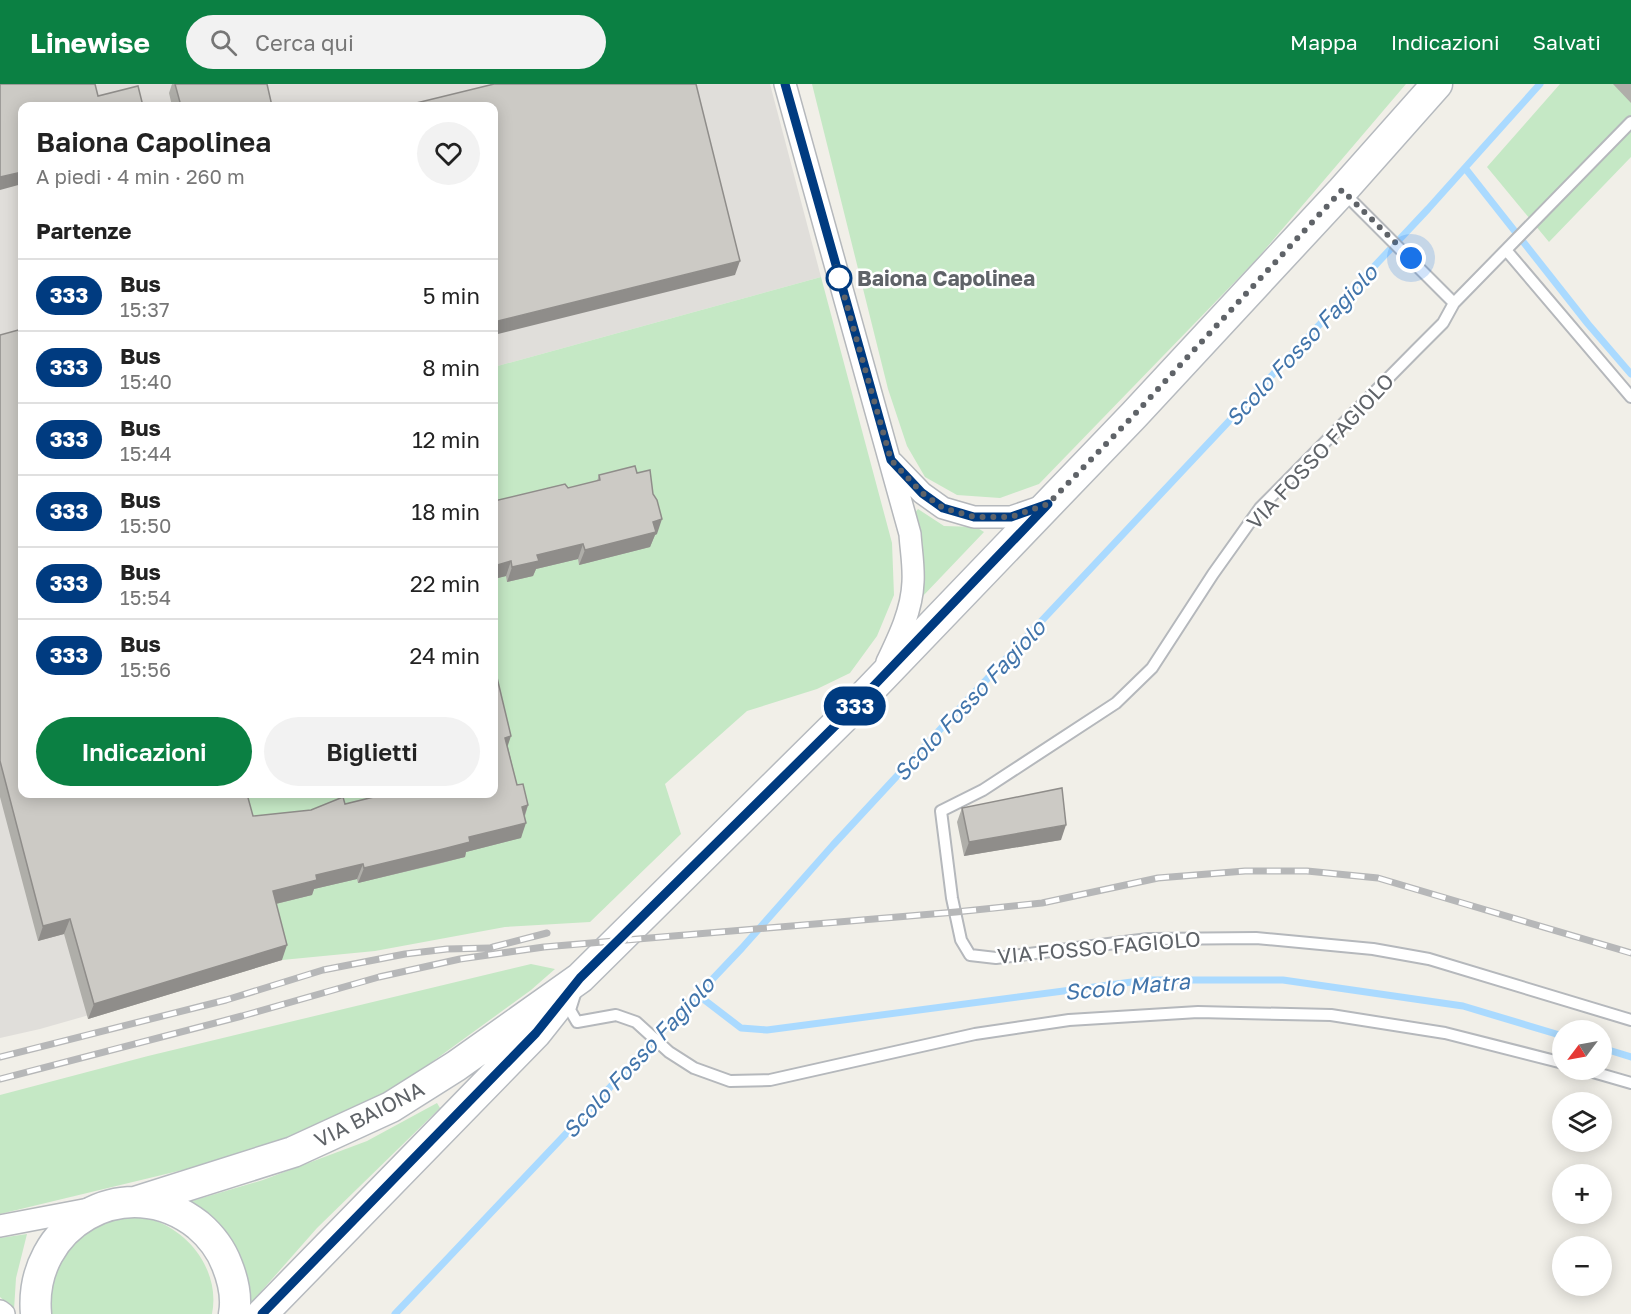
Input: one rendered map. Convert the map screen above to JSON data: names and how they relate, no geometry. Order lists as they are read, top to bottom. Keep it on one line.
{"streets":{"main road":["VIA BAIONA"],"lane":["VIA FOSSO FAGIOLO"]},"water":["Scolo Fosso Fagiolo","Scolo Matra"],"places":["Baiona Capolinea"],"lines":["bus line 333"],"north":"bottom left","page":{"header":"Linewise","search":"Cerca qui","nav":["Mappa","Indicazioni","Salvati"],"on_map":"333","heading":[["Baiona Capolinea","A piedi · 4 min · 260 m"],"Partenze"],"list":[{"mark":"333","name":"Bus","note":"15:37","value":"5 min"},{"mark":"333","name":"Bus","note":"15:40","value":"8 min"},{"mark":"333","name":"Bus","note":"15:44","value":"12 min"},{"mark":"333","name":"Bus","note":"15:50","value":"18 min"},{"mark":"333","name":"Bus","note":"15:54","value":"22 min"},{"mark":"333","name":"Bus","note":"15:56","value":"24 min"}],"buttons":["Indicazioni","Biglietti"],"map_buttons":["+","−"]}}
